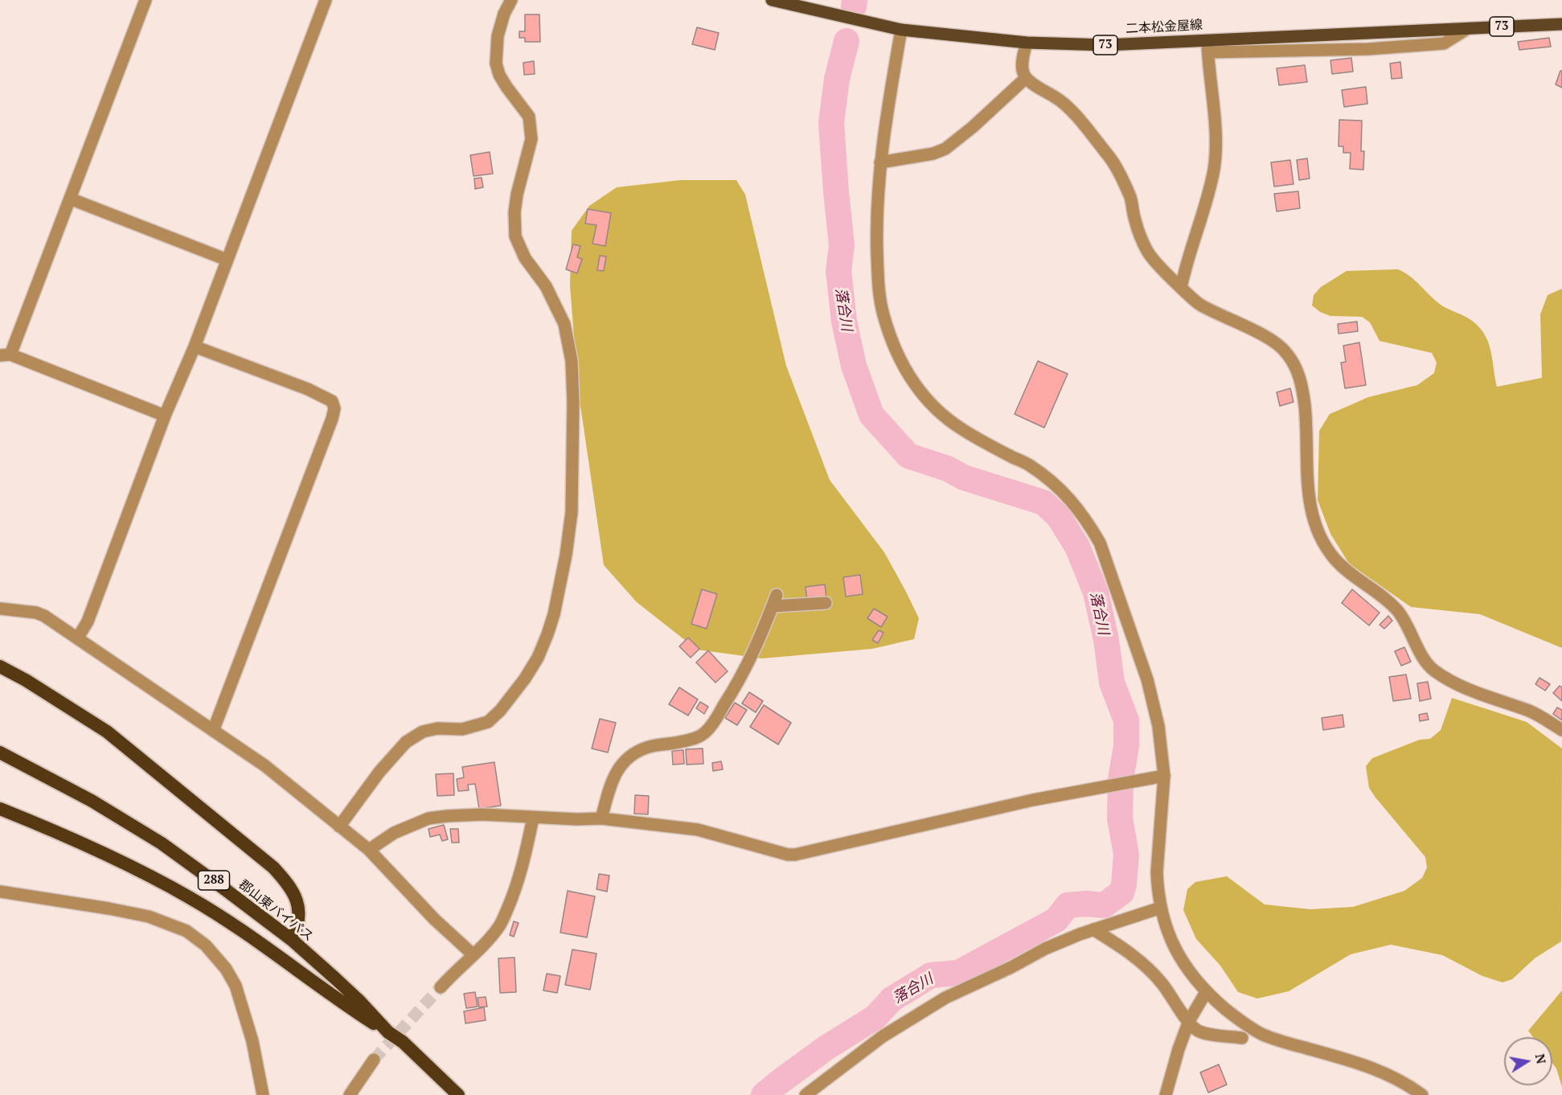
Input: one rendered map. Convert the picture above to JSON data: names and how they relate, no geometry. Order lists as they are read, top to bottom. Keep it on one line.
{"streets":{"highway":["288","郡山東バイパス"],"main road":["73","二本松金屋線"]},"water":["落合川"],"north":"right"}
